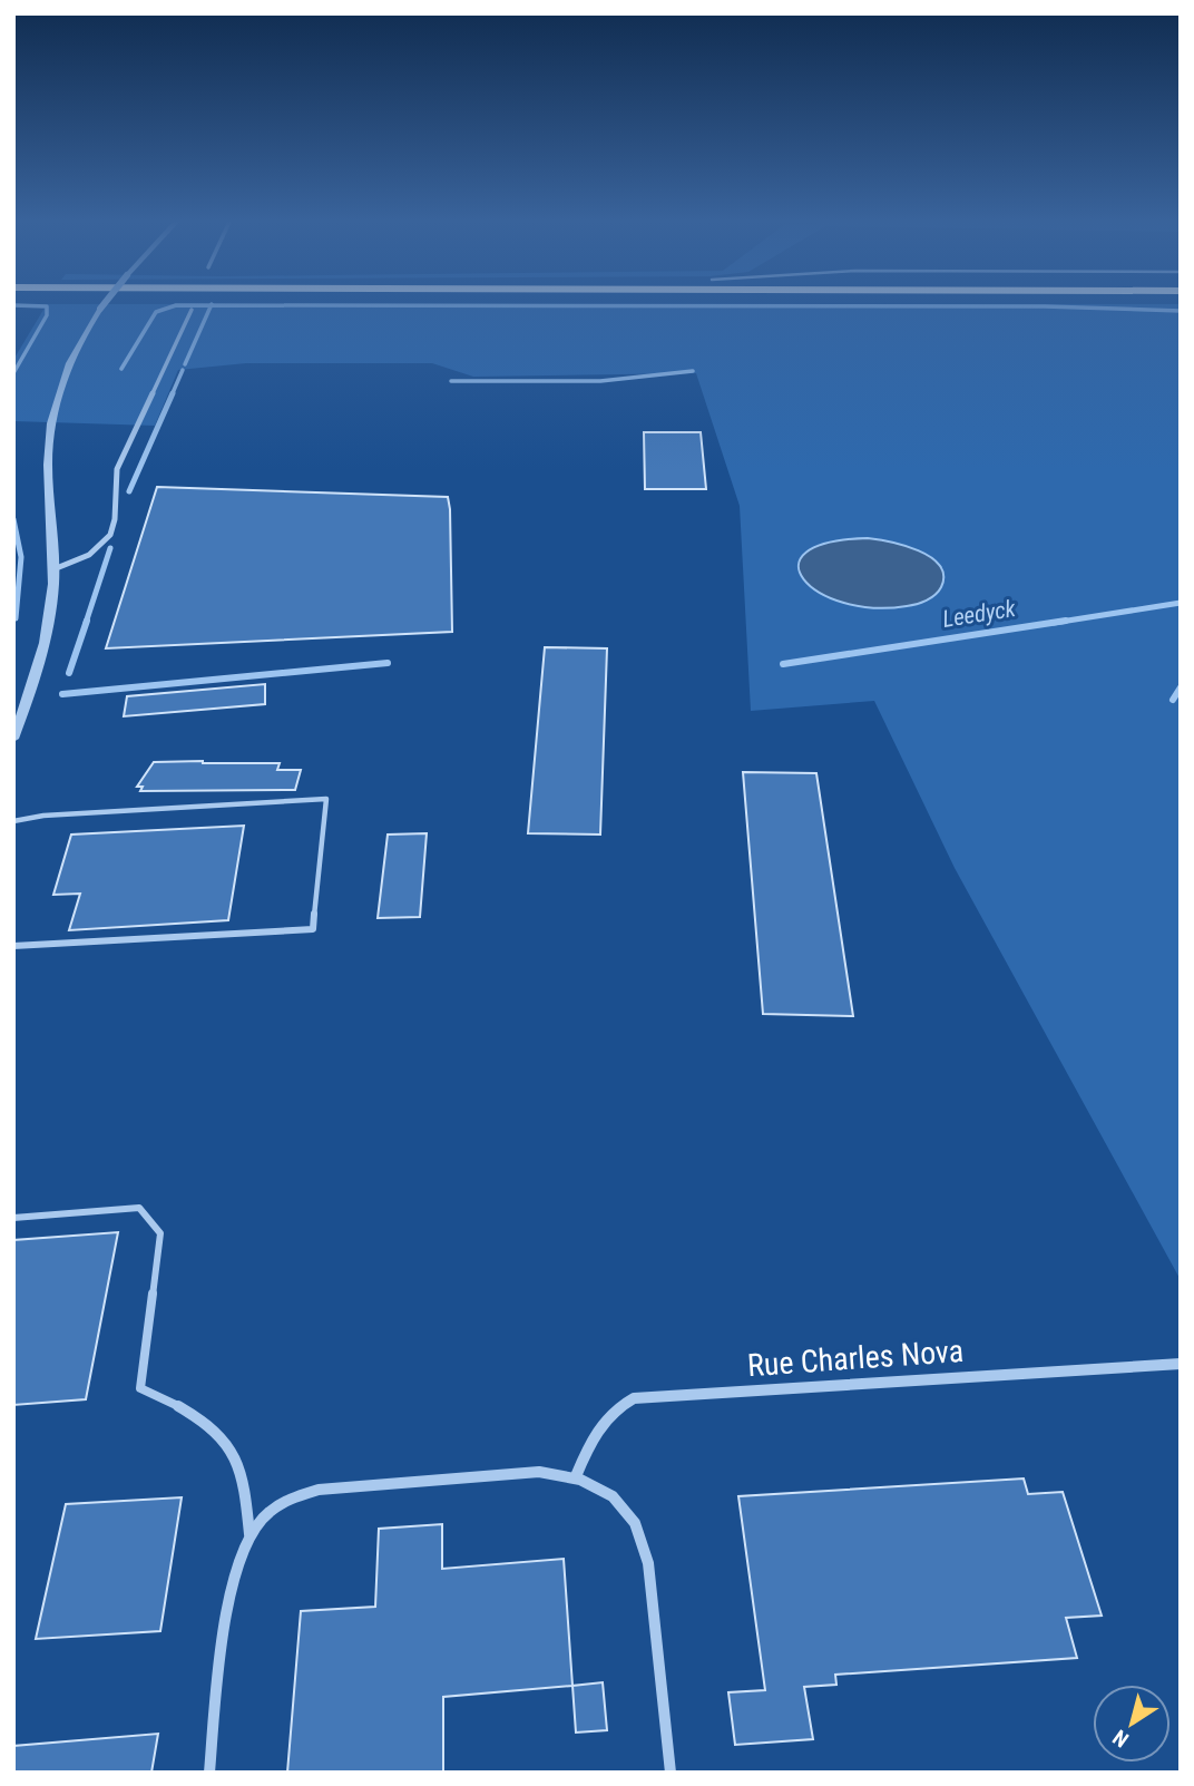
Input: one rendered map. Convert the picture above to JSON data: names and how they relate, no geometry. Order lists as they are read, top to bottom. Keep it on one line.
{"streets":{"street":["Rue Charles Nova"]},"water":["Leedyck"],"north":"bottom left"}
